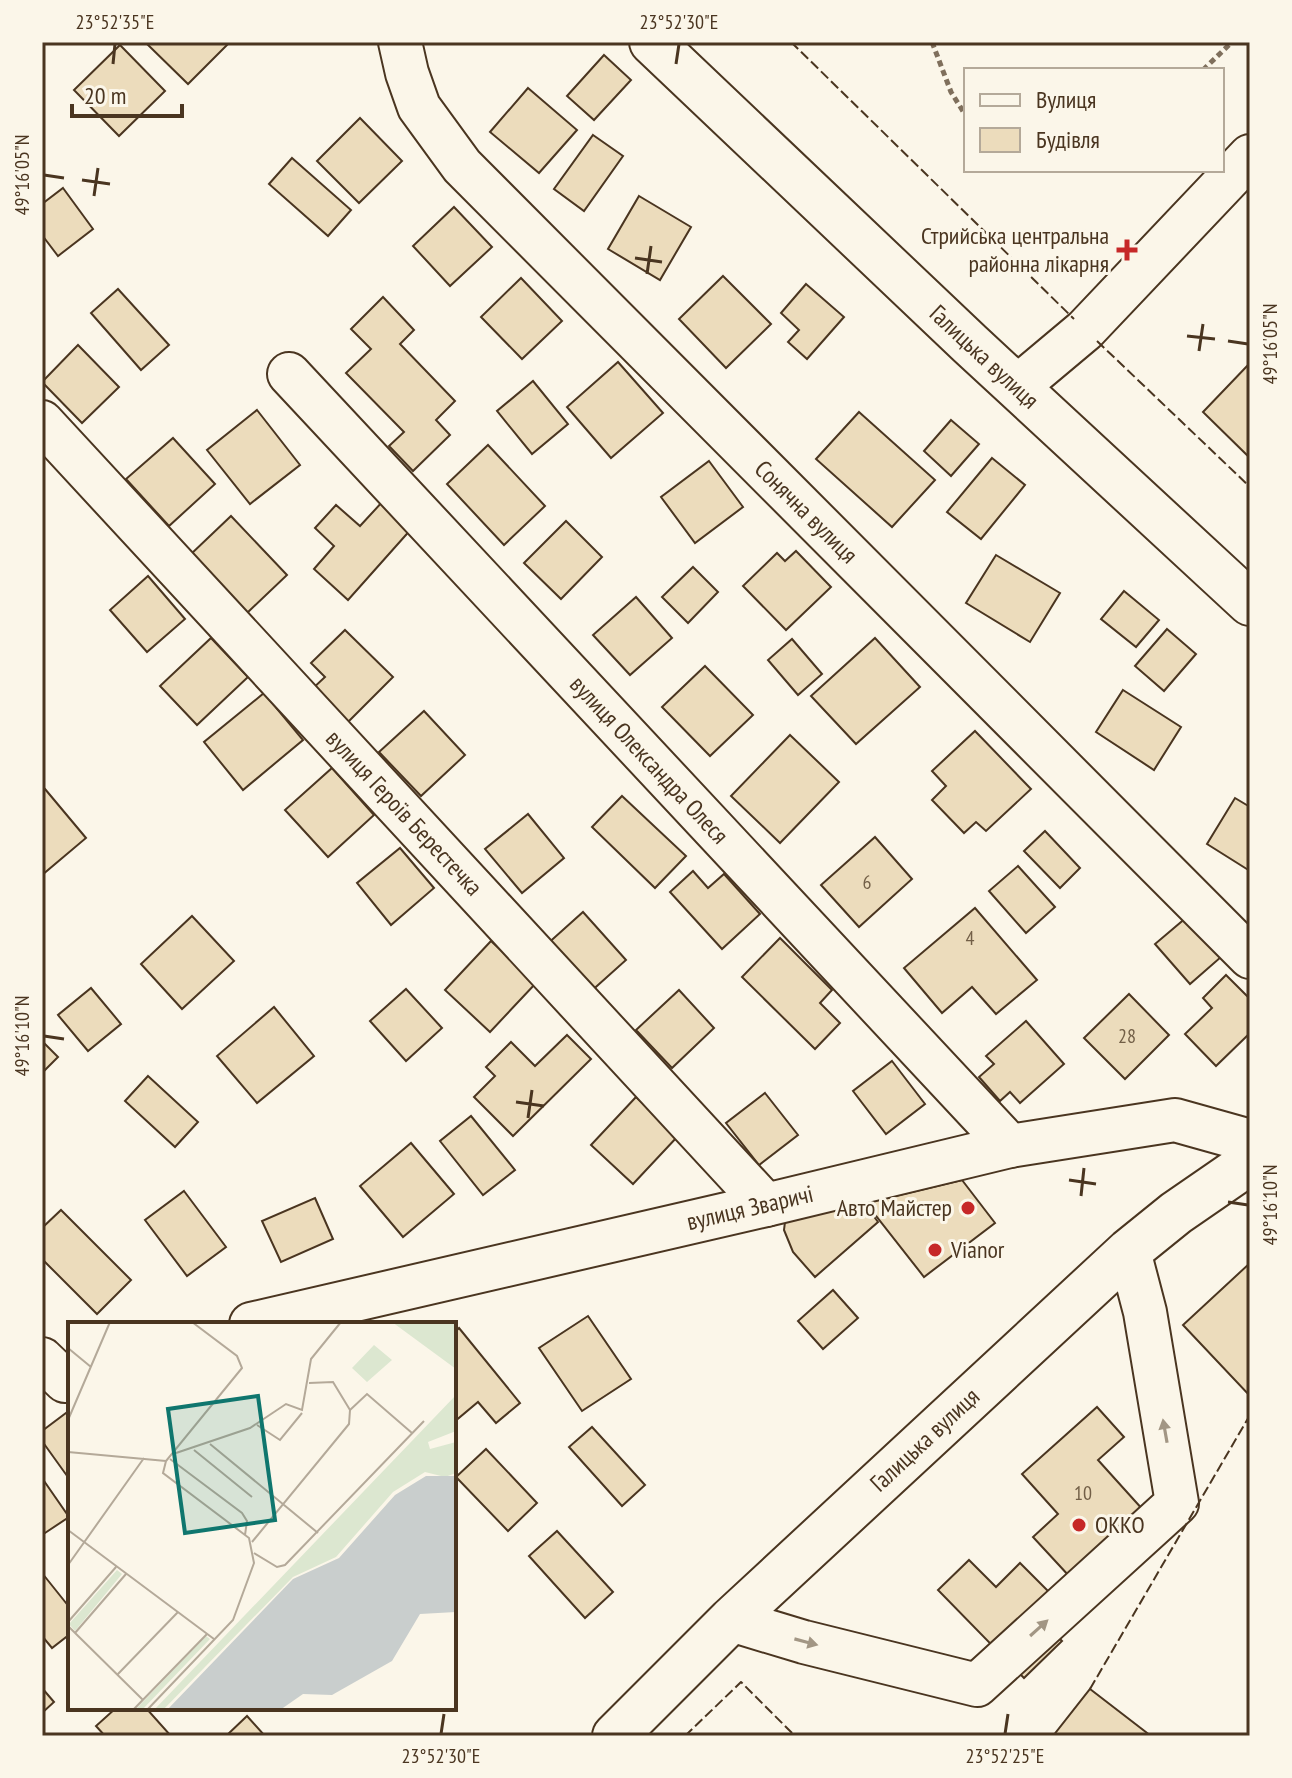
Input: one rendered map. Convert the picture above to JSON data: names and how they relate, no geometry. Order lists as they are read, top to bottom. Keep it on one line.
{"streets":{"highway":["Галицька вулиця"],"street":["Сонячна вулиця","вулиця Олександра Олеся","вулиця Героїв Берестечка","вулиця Зваричі"]},"crossings":[["вулиця Олександра Олеся","вулиця Зваричі"],["вулиця Героїв Берестечка","вулиця Зваричі"]],"places":{"health":["Стрийська центральна районна лікарня"],"other":["Авто Майстер","Vianor","ОККО"]},"house_numbers":["6","4","28","10"],"legend":["Вулиця","Будівля"],"scale_bar":"20 m","coordinates":["23°52'35\"E","23°52'30\"E","49°16'05\"N","49°16'10\"N","23°52'25\"E"]}
